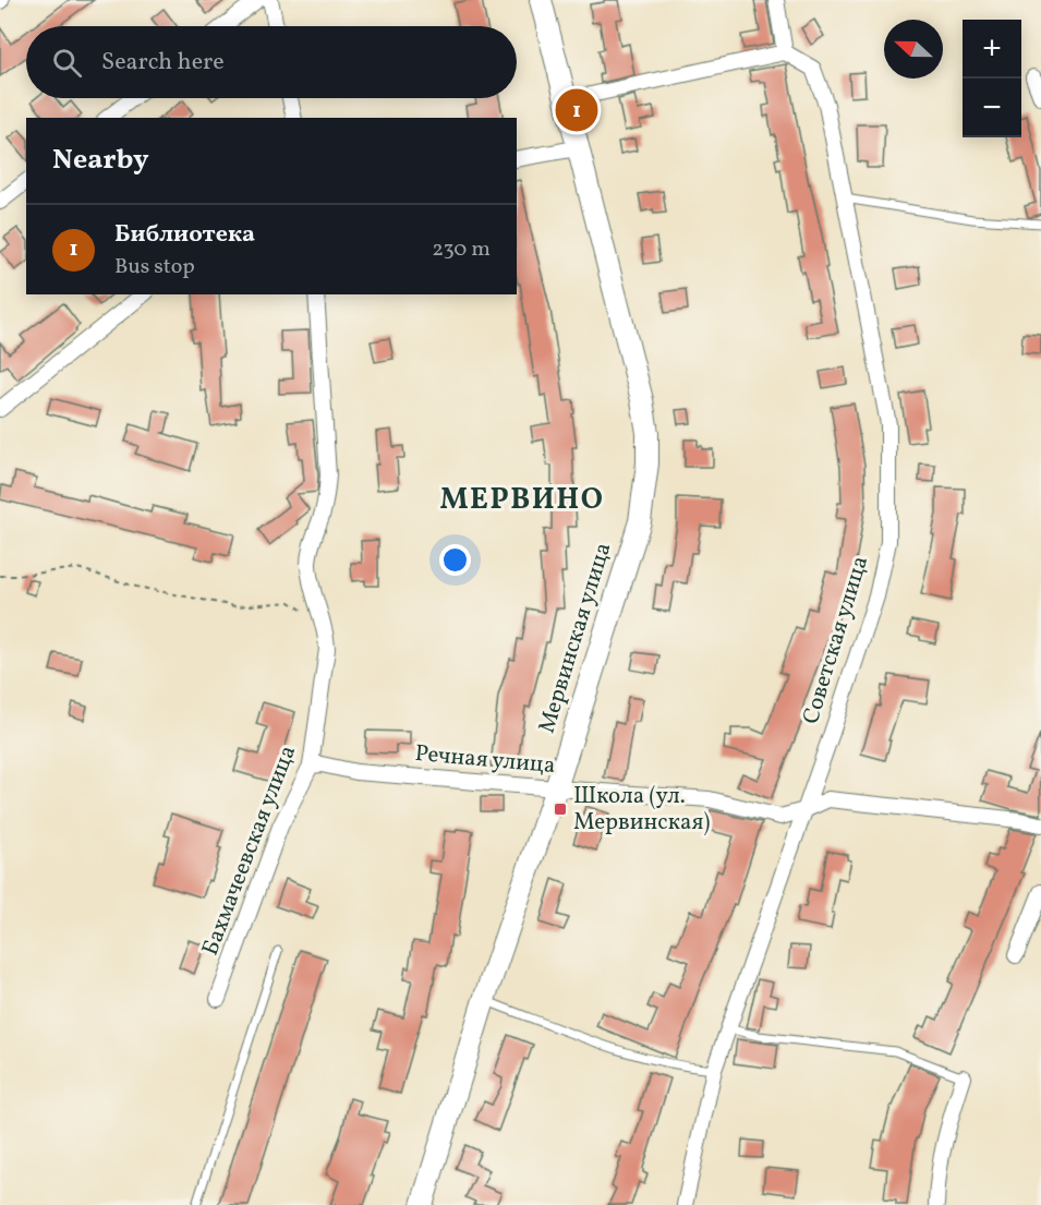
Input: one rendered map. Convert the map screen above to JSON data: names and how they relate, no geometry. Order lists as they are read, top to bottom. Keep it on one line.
{"streets":{"street":["Мервинская улица","Советская улица","Речная улица","Бахмачеевская улица"]},"crossings":[["Мервинская улица","Речная улица"],["Советская улица","Речная улица"],["Речная улица","Бахмачеевская улица"]],"districts":["МЕРВИНО"],"places":{"transit":["Школа (ул. Мервинская)"]},"north":"left","page":{"map_buttons":["+","−"],"search":"Search here","pins":"1","heading":"Nearby","list":[{"mark":"1","name":"Библиотека","note":"Bus stop","value":"230 m"}]}}
